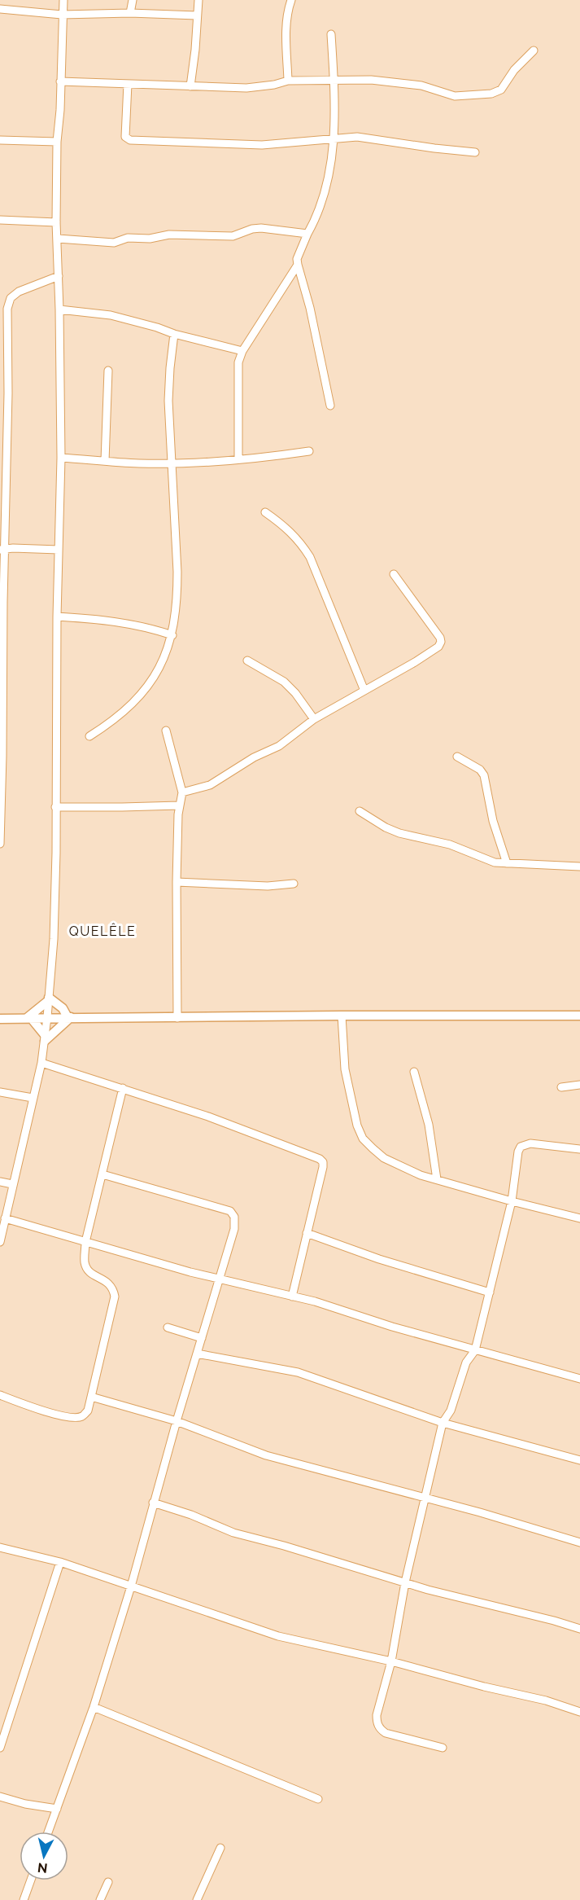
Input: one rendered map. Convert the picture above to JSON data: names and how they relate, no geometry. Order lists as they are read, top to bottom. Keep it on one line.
{"districts":["QUELÊLE"],"north":"bottom"}
